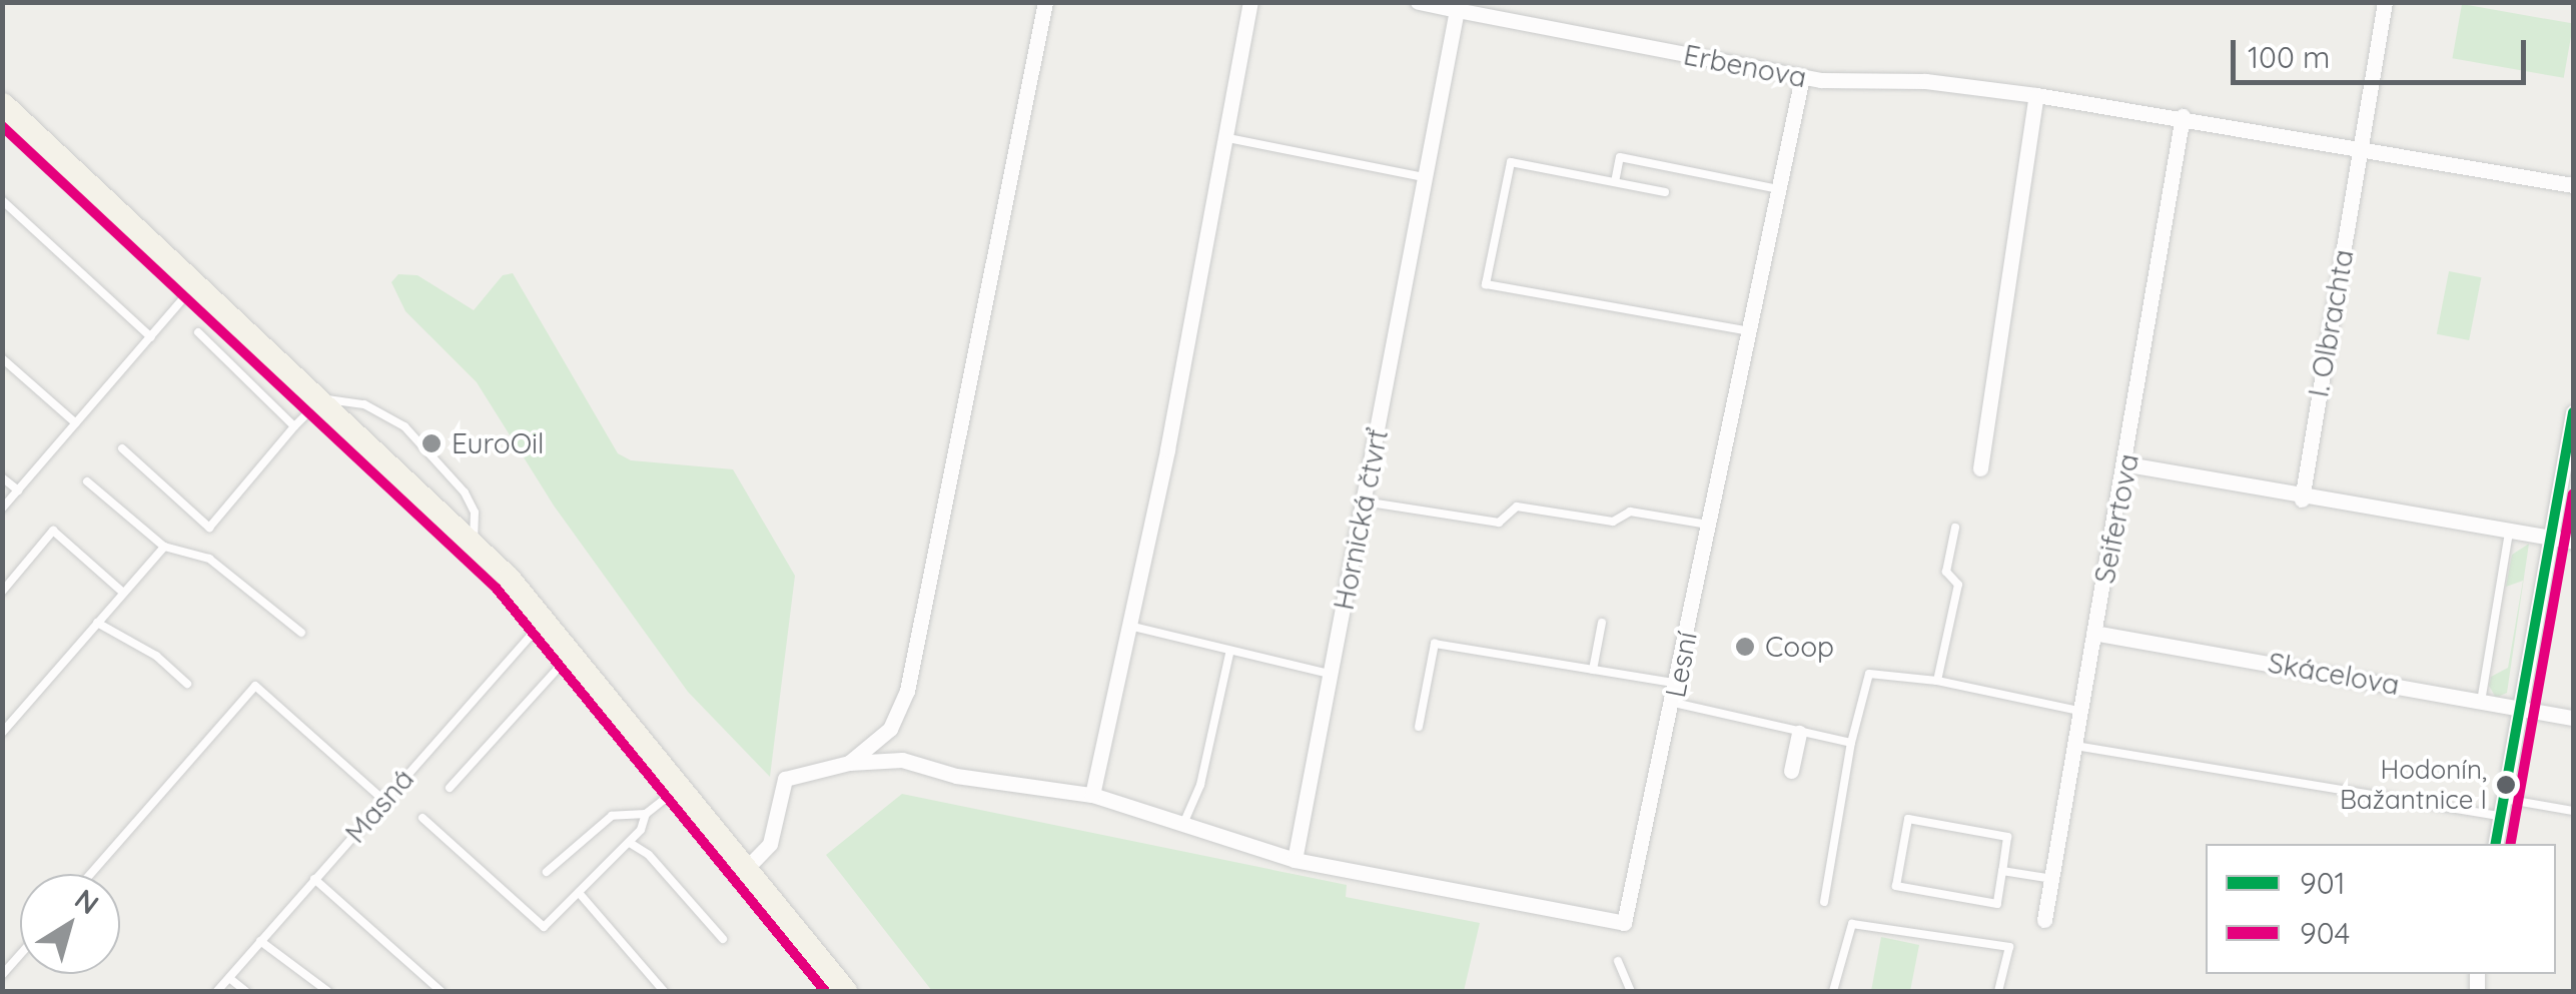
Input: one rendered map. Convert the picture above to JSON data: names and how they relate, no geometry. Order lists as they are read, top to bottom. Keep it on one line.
{"streets":{"street":["Erbenova","I. Olbrachta","Seifertova","Hornická čtvrť","Lesní","Skácelova"],"lane":["Masná"]},"crossings":[["Erbenova","I. Olbrachta"],["Erbenova","Seifertova"],["Erbenova","Hornická čtvrť"],["Erbenova","Lesní"],["Seifertova","Skácelova"],["Hornická čtvrť","Lesní"]],"places":["EuroOil","Coop","Hodonín, Bažantnice I"],"lines":["transit line 904","transit line 901"],"legend":["901","904"],"scale_bar":"100 m","north":"top right"}
